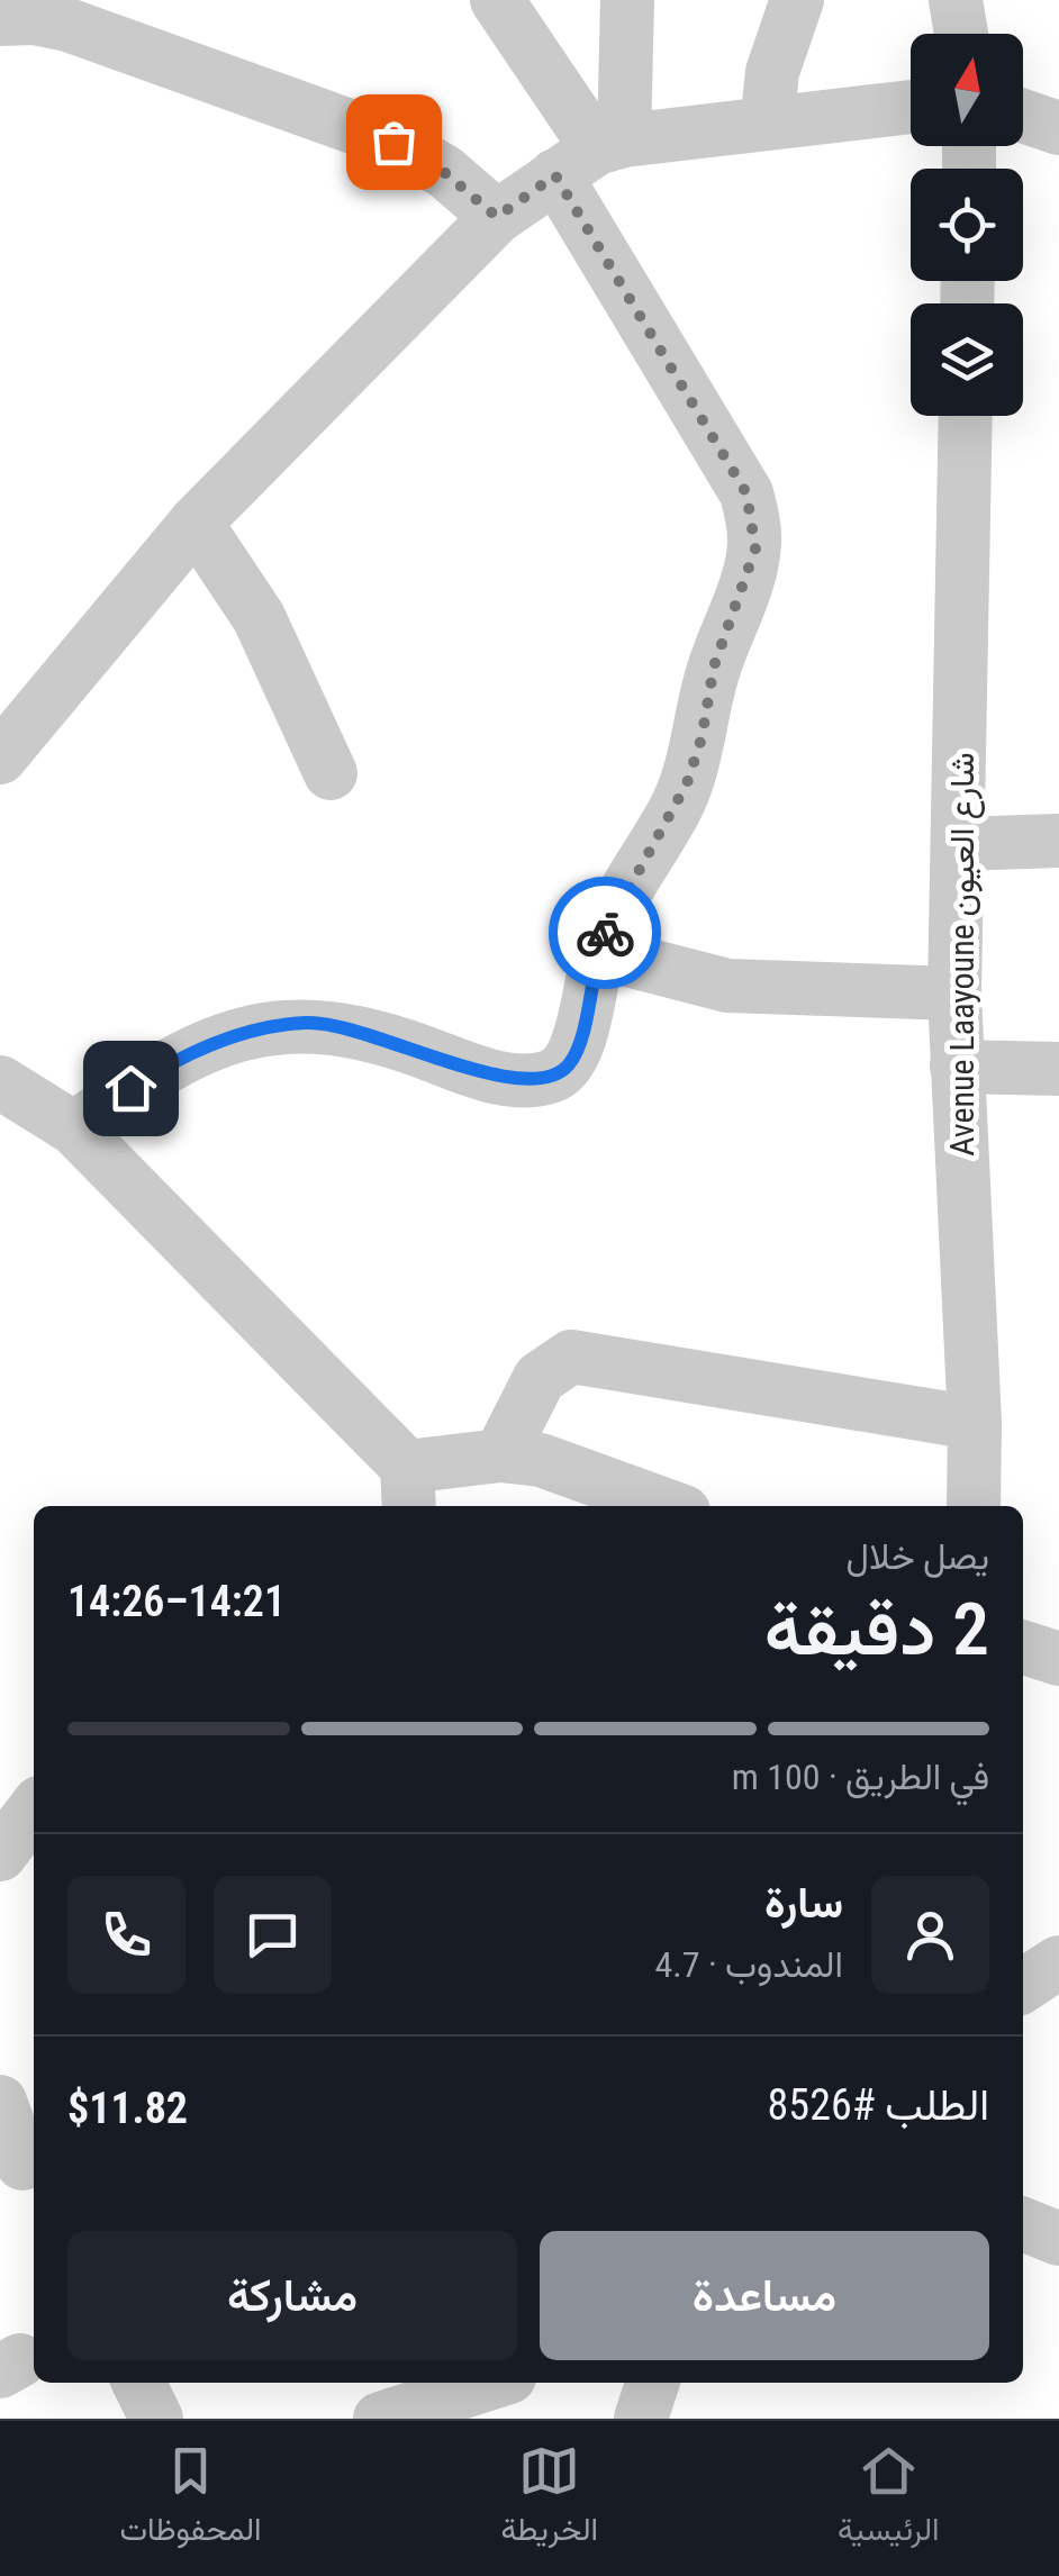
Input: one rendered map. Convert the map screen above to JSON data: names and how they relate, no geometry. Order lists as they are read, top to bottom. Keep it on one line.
{"streets":{"street":["Avenue Laayoune شارع العيون"]},"north":"top","page":{"heading":["2 دقيقة","يصل خلال","14:21–14:26"],"panel":["سارة","المندوب · 4.7","الطلب #8526","$11.82"],"bar":"في الطريق · 100 m","buttons":["مساعدة","مشاركة"],"tabs":["الرئيسية","الخريطة","المحفوظات"]}}
